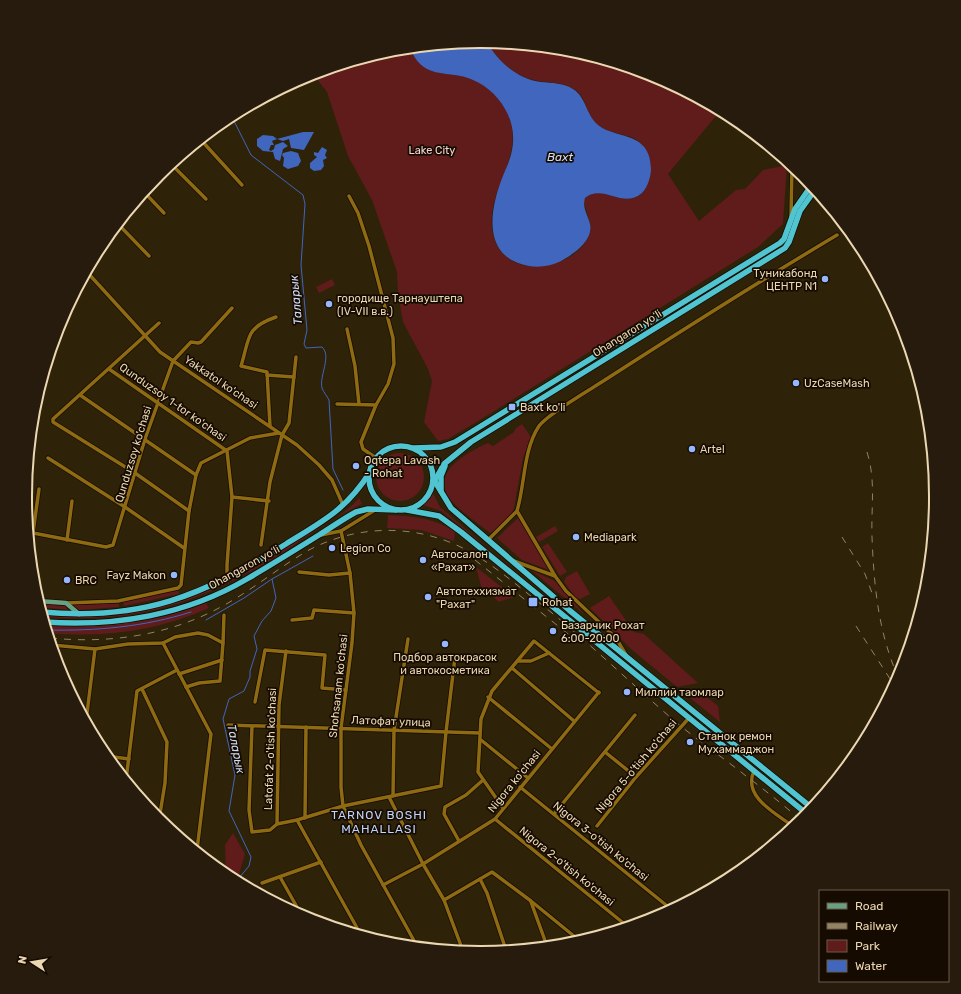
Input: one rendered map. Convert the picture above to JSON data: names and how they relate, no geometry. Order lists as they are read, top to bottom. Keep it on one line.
{"streets":{"highway":["Ohangaron yoʻli"],"street":["Yakkatol ko'chasi","Qunduzsoy 1-tor ko'chasi","Qunduzsoy ko'chasi","Shohsanam ko'chasi","Латофат улица","Latofat 2-o'tish ko'chasi","Nigora 5-o'tish ko'chasi","Nigora ko'chasi","Nigora 3-o'tish ko'chasi","Nigora 2-o'tish ko'chasi"]},"crossings":[["Ohangaron yoʻli","Yakkatol ko'chasi"],["Yakkatol ko'chasi","Qunduzsoy ko'chasi"],["Qunduzsoy 1-tor ko'chasi","Qunduzsoy ko'chasi"],["Shohsanam ko'chasi","Латофат улица"],["Shohsanam ko'chasi","Nigora ko'chasi"],["Латофат улица","Latofat 2-o'tish ko'chasi"],["Nigora ko'chasi","Nigora 3-o'tish ko'chasi"],["Nigora ko'chasi","Nigora 2-o'tish ko'chasi"]],"districts":["TARNOV BOSHI MAHALLASI"],"water":["Baхt","Таларык"],"parks":["Lake City"],"places":{"other":["Туникабонд ЦЕНТР N1","городище Тарнауштепа (IV-VII в.в.)","UzCaseMash","Artel","Oqtepa Lavash - Rohat","Mediapark","Legion Co","Автосалон «Рахат»","Fayz Makon","BRC","Автотеххизмат \"Рахат\"","Базарчик Рохат 6:00-20:00","Подбор автокрасок и автокосметика","Миллий таомлар","Станок ремон Мухаммаджон"],"transit":["Baxt ko'li","Rohat"]},"legend":["Road","Railway","Park","Water"],"north":"left"}
